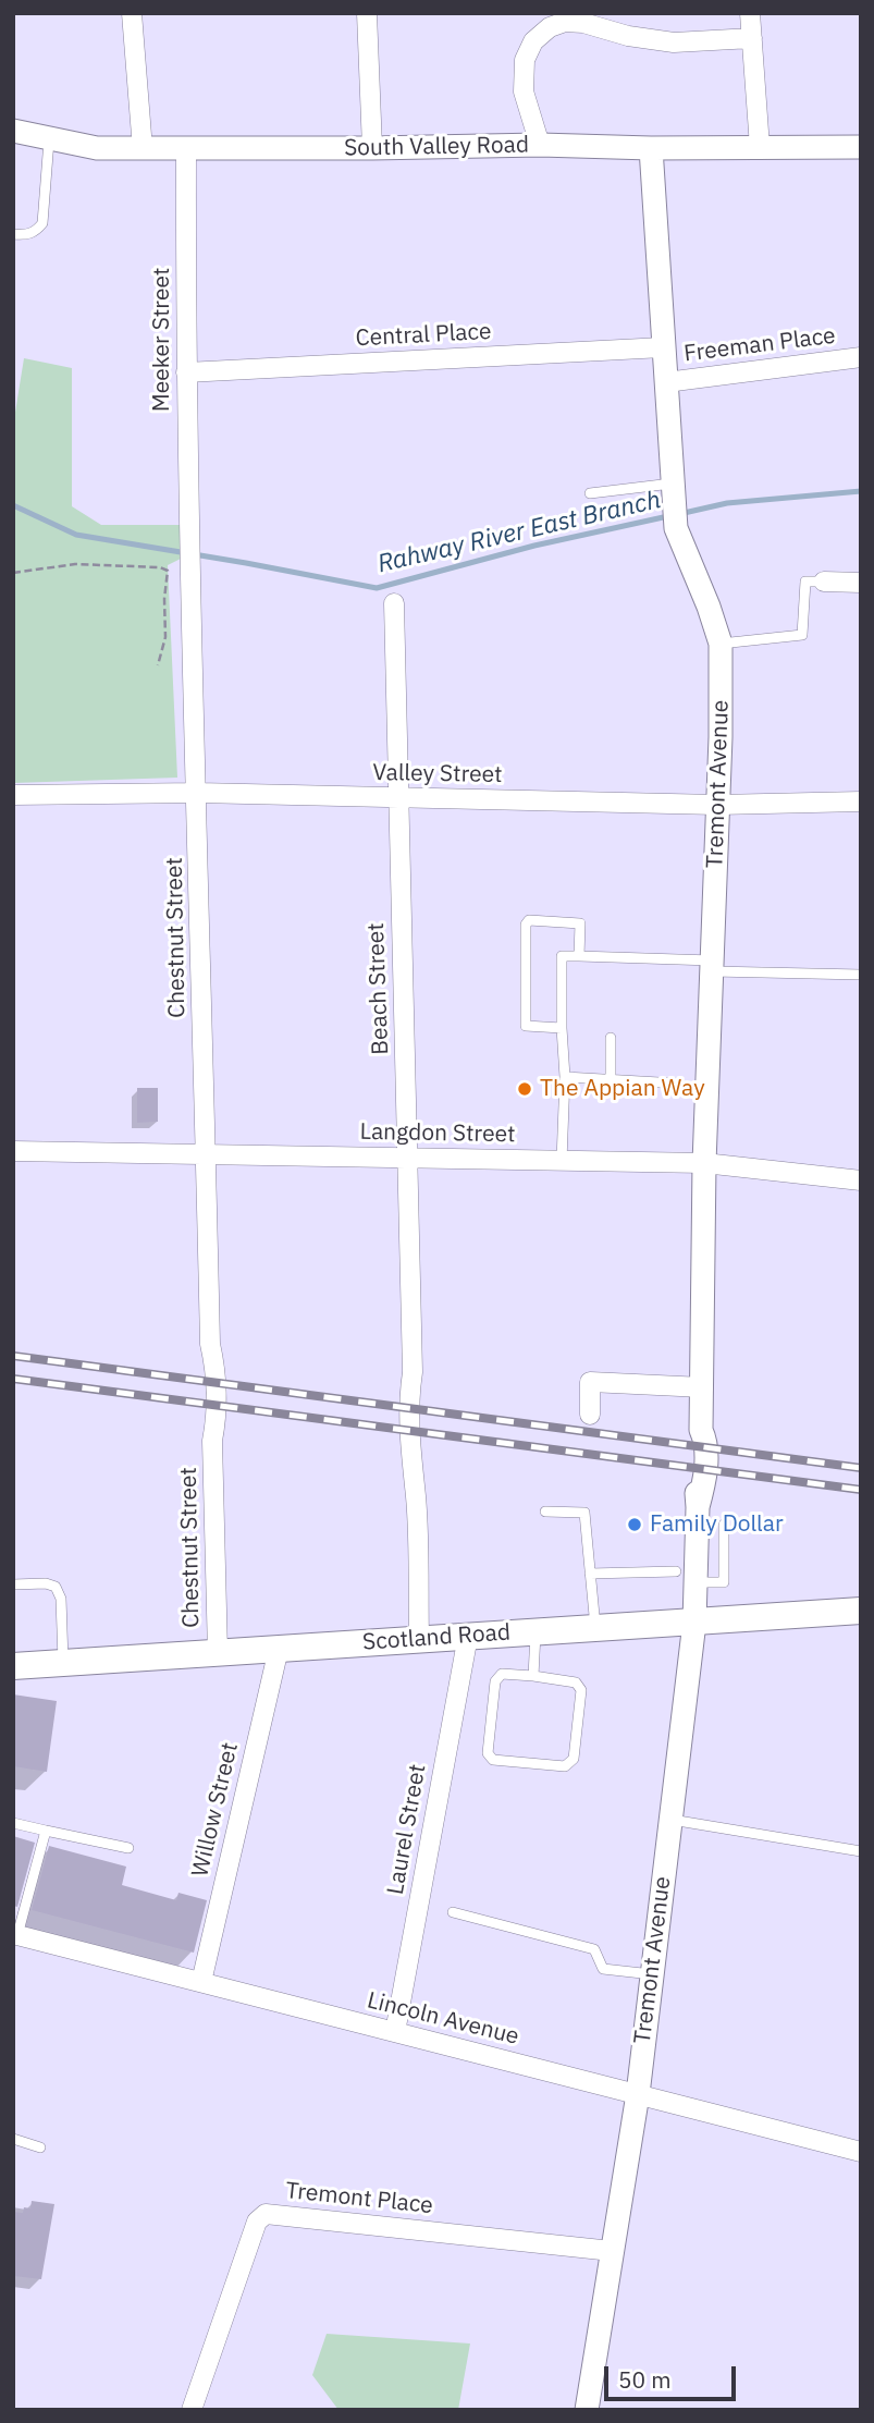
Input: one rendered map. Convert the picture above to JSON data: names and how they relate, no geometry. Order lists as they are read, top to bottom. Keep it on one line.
{"streets":{"main road":["Scotland Road"],"street":["South Valley Road","Central Place","Meeker Street","Freeman Place","Valley Street","Tremont Avenue","Chestnut Street","Beach Street","Langdon Street","Willow Street","Laurel Street","Lincoln Avenue","Tremont Place"]},"crossings":[["South Valley Road","Meeker Street"],["South Valley Road","Tremont Avenue"],["Central Place","Meeker Street"],["Central Place","Tremont Avenue"],["Meeker Street","Chestnut Street"],["Freeman Place","Tremont Avenue"],["Valley Street","Tremont Avenue"],["Valley Street","Chestnut Street"],["Valley Street","Beach Street"],["Tremont Avenue","Langdon Street"],["Tremont Avenue","Scotland Road"],["Tremont Avenue","Lincoln Avenue"],["Tremont Avenue","Tremont Place"],["Chestnut Street","Langdon Street"],["Chestnut Street","Scotland Road"],["Beach Street","Langdon Street"],["Beach Street","Scotland Road"],["Scotland Road","Willow Street"],["Scotland Road","Laurel Street"],["Willow Street","Lincoln Avenue"],["Laurel Street","Lincoln Avenue"]],"water":["Rahway River East Branch"],"places":["The Appian Way","Family Dollar"],"scale_bar":"50 m"}
